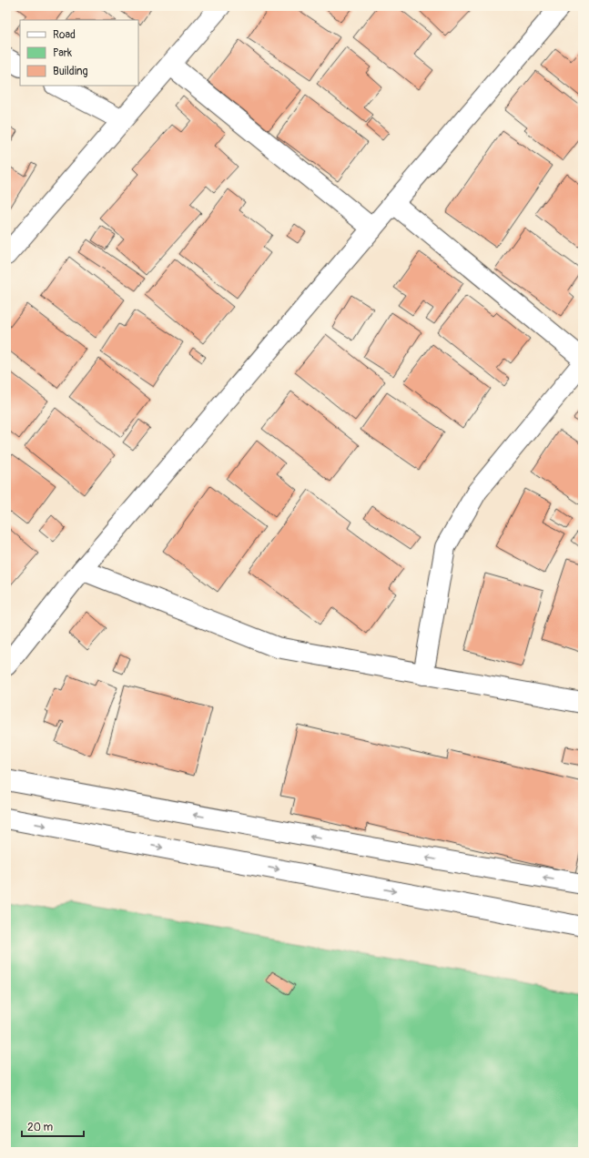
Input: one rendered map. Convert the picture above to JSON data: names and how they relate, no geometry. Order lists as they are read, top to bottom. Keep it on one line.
{"legend":["Road","Park","Building"],"scale_bar":"20 m"}
